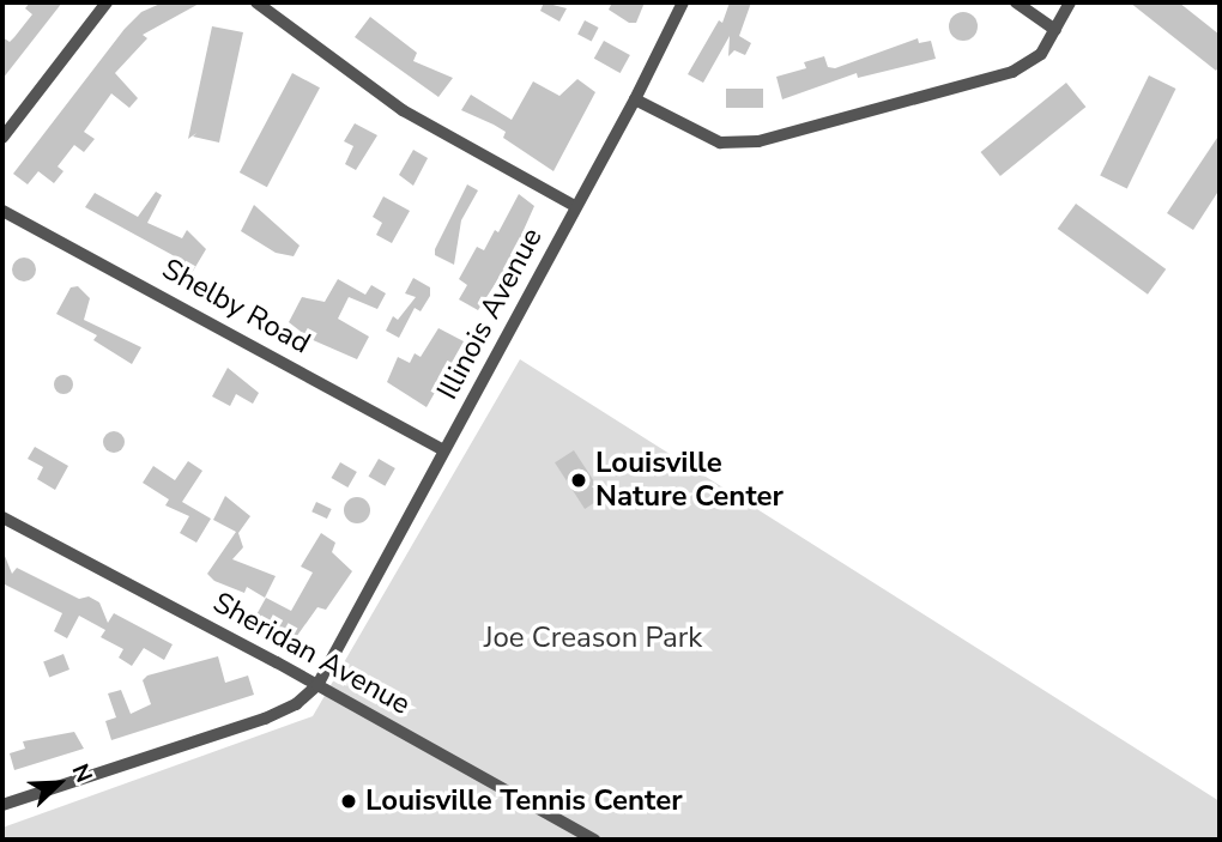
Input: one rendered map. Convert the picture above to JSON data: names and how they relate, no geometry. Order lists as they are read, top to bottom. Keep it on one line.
{"streets":{"street":["Shelby Road","Illinois Avenue","Sheridan Avenue"]},"crossings":[["Shelby Road","Illinois Avenue"],["Illinois Avenue","Sheridan Avenue"]],"parks":["Joe Creason Park"],"places":["Louisville Nature Center","Louisville Tennis Center"],"north":"top right"}
